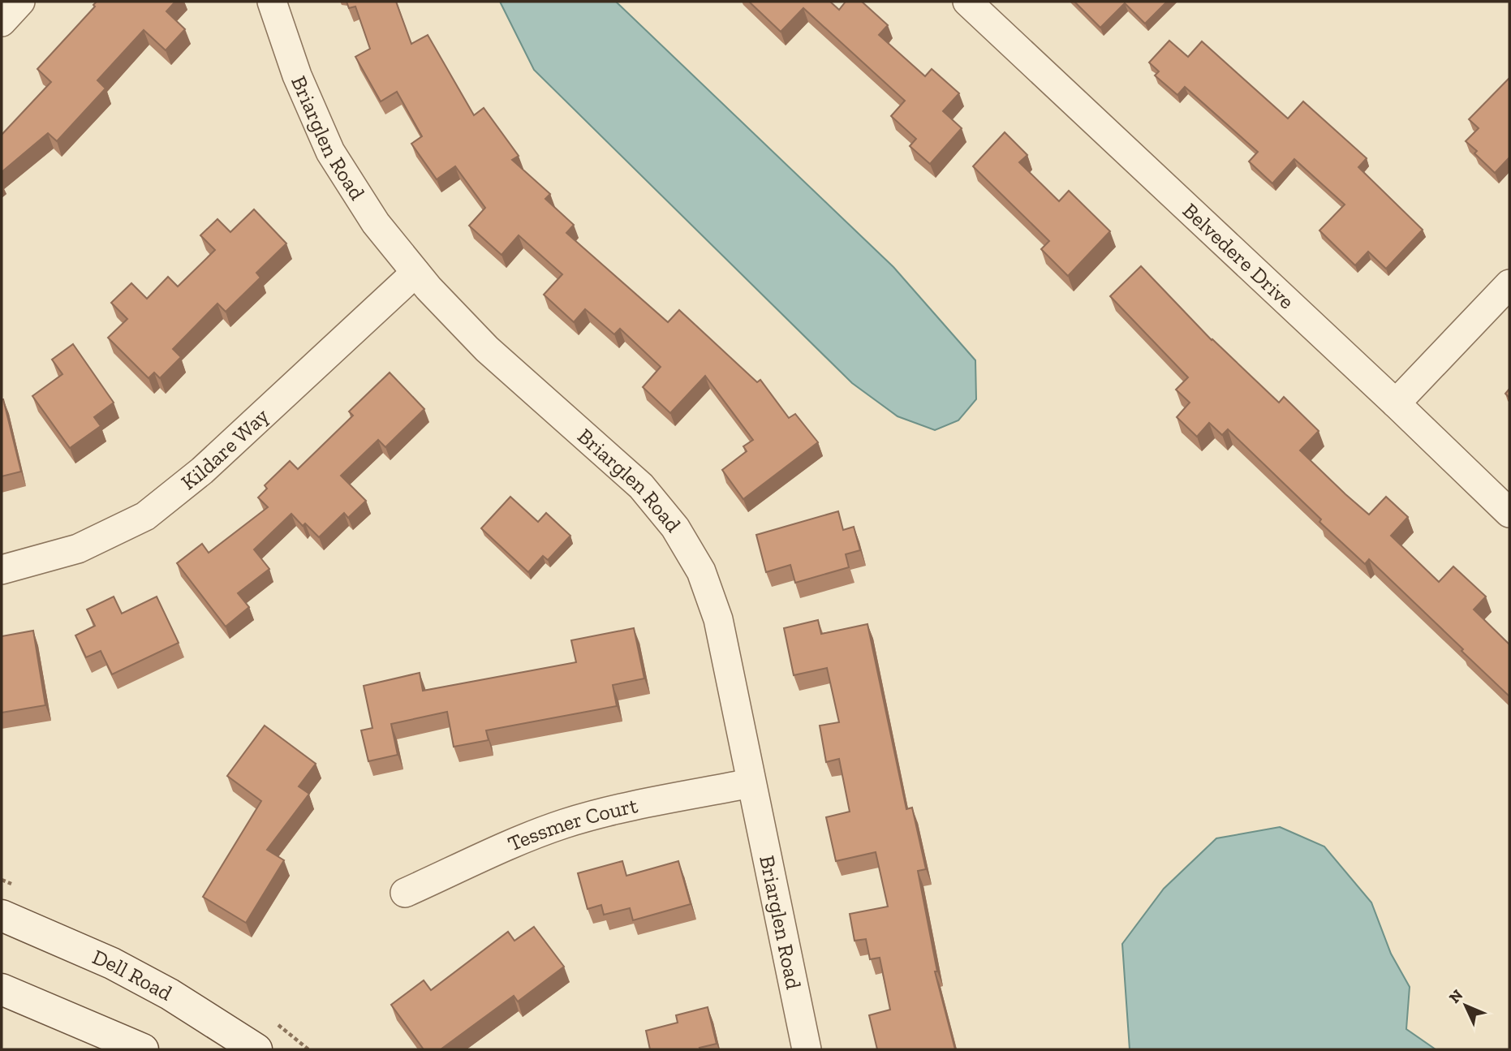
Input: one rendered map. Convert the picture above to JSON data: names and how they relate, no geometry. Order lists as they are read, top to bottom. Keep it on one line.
{"streets":{"main road":["Dell Road"],"street":["Briarglen Road","Belvedere Drive","Kildare Way","Tessmer Court"]},"crossings":[["Briarglen Road","Kildare Way"],["Briarglen Road","Tessmer Court"]],"north":"top left"}
